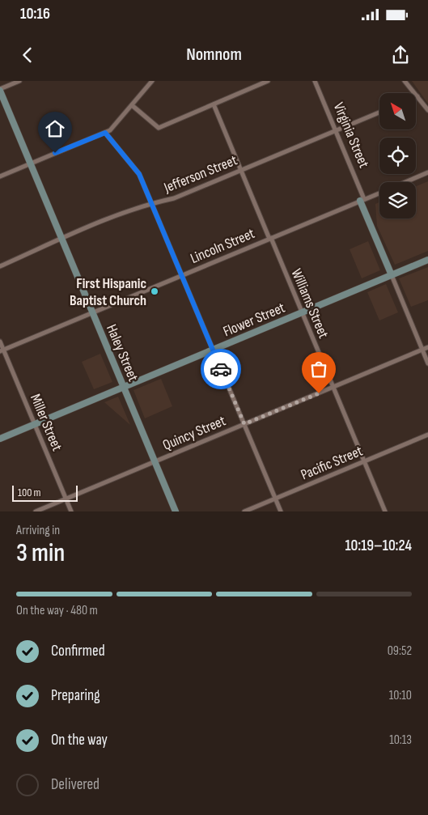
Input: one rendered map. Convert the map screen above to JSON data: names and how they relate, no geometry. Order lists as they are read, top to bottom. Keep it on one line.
{"streets":{"street":["Virginia Street","Jefferson Street","Lincoln Street","Williams Street","Flower Street","Haley Street","Miller Street","Quincy Street","Pacific Street"]},"crossings":[["Virginia Street","Jefferson Street"],["Virginia Street","Lincoln Street"],["Virginia Street","Flower Street"],["Virginia Street","Quincy Street"],["Jefferson Street","Williams Street"],["Jefferson Street","Haley Street"],["Lincoln Street","Williams Street"],["Lincoln Street","Haley Street"],["Lincoln Street","Miller Street"],["Williams Street","Flower Street"],["Williams Street","Quincy Street"],["Williams Street","Pacific Street"],["Flower Street","Haley Street"],["Flower Street","Miller Street"],["Haley Street","Quincy Street"],["Miller Street","Quincy Street"]],"places":["First Hispanic Baptist Church"],"scale_bar":"100 m","north":"top left","page":{"status":"10:16","header":"Nomnom","scale":"100 m","heading":["3 min","Arriving in","10:19–10:24"],"bar":"On the way · 480 m","list":[["Confirmed","09:52"],["Preparing","10:10"],["On the way","10:13"],"Delivered"]}}
